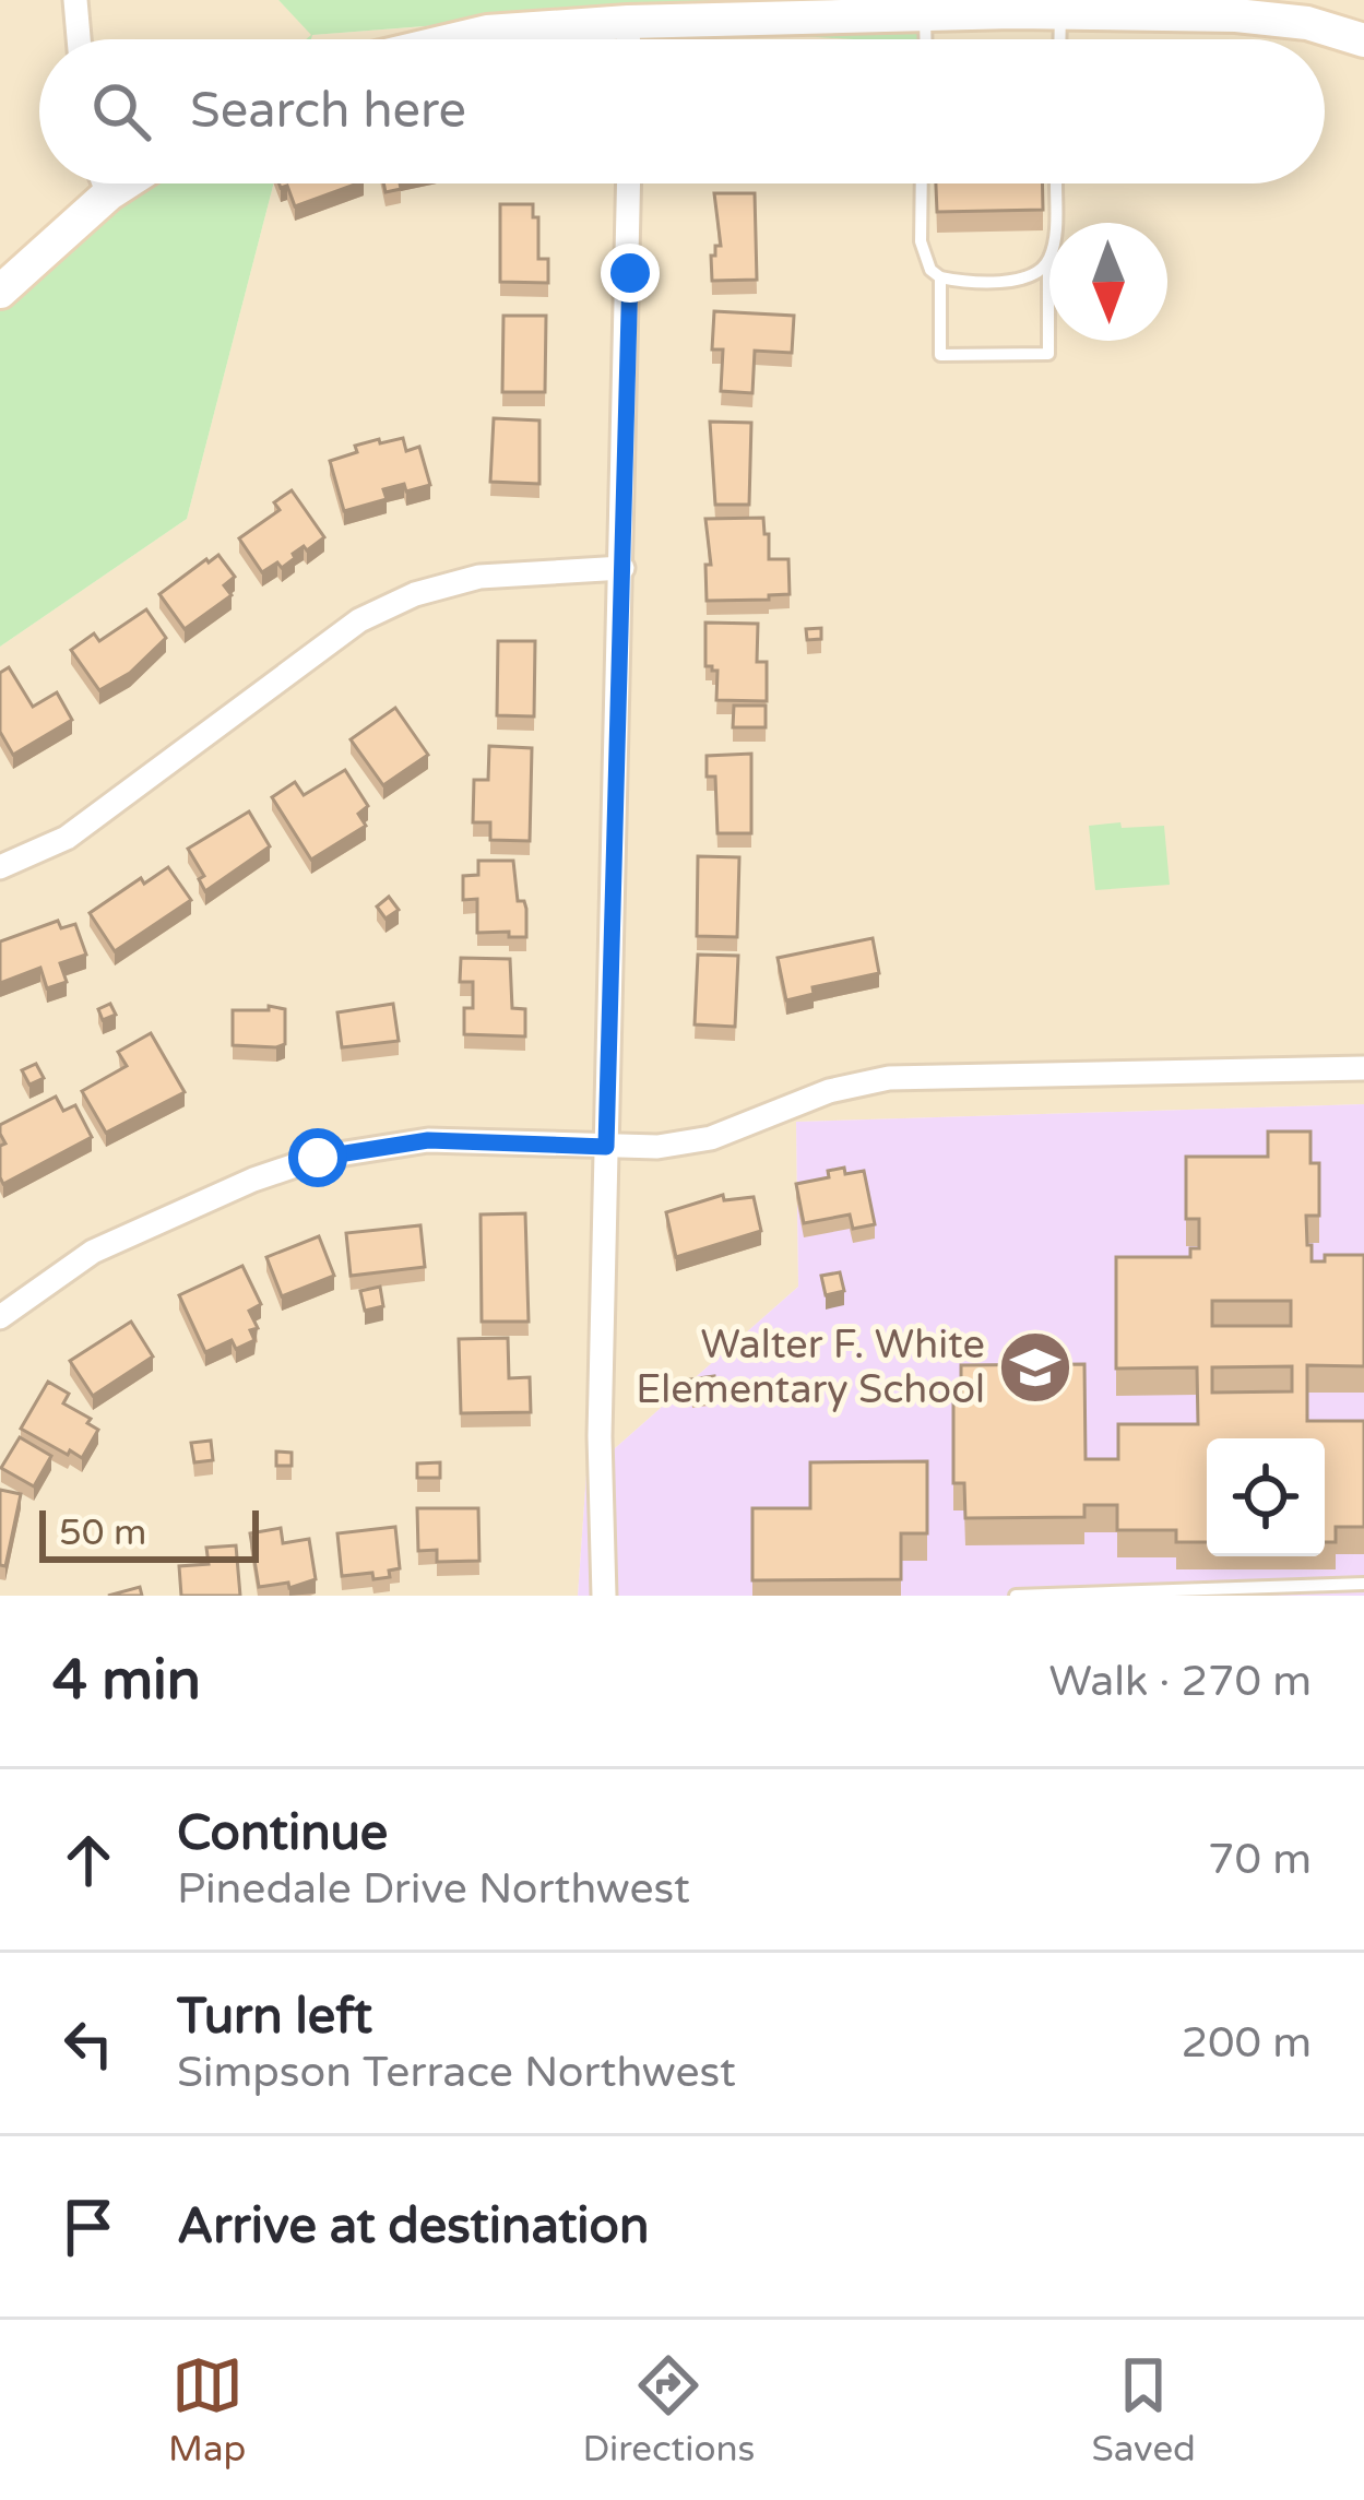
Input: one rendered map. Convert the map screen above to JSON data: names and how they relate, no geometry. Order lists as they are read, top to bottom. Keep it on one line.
{"places":{"school or university":["Walter F. White Elementary School"]},"scale_bar":"50 m","north":"bottom","page":{"search":"Search here","scale":"50 m","heading":["4 min","Walk · 270 m"],"list":[["Continue","Pinedale Drive Northwest","70 m"],["Turn left","Simpson Terrace Northwest","200 m"],"Arrive at destination"],"nav":["Map","Directions","Saved"]}}
